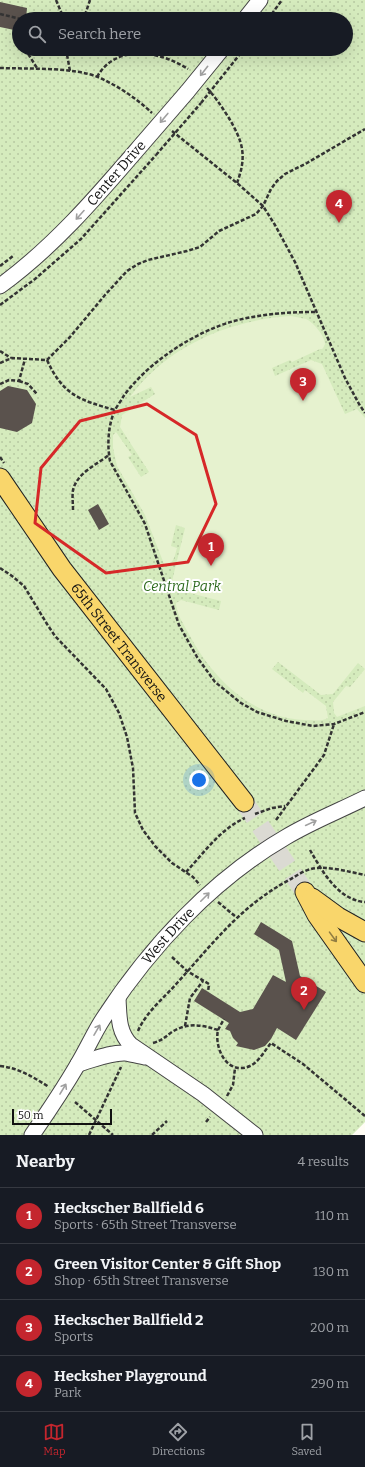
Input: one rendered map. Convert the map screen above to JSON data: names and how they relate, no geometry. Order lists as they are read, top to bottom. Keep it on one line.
{"streets":{"main road":["65th Street Transverse"],"street":["Center Drive","West Drive"]},"one_way":["Center Drive","West Drive"],"parks":["Central Park"],"scale_bar":"50 m","page":{"search":"Search here","pins":["4","3","1","2"],"scale":"50 m","heading":["Nearby","4 results"],"list":[{"mark":"1","name":"Heckscher Ballfield 6","note":"Sports · 65th Street Transverse","value":"110 m"},{"mark":"2","name":"Green Visitor Center & Gift Shop","note":"Shop · 65th Street Transverse","value":"130 m"},{"mark":"3","name":"Heckscher Ballfield 2","note":"Sports","value":"200 m"},{"mark":"4","name":"Hecksher Playground","note":"Park","value":"290 m"}],"nav":["Map","Directions","Saved"]}}
